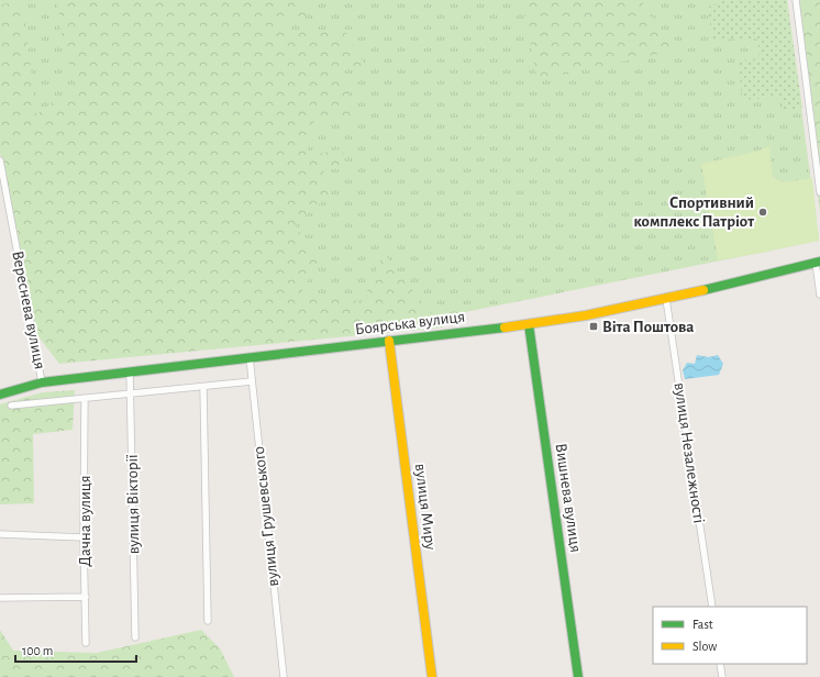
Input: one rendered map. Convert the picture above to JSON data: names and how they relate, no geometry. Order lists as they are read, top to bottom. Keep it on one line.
{"streets":{"street":["Вереснева вулиця","Боярська вулиця","вулиця Незалежності","Вишнева вулиця","вулиця Вікторії","вулиця Миру","вулиця Грушевського","Дачна вулиця"]},"crossings":[["Вереснева вулиця","Боярська вулиця"],["Боярська вулиця","вулиця Незалежності"],["Боярська вулиця","Вишнева вулиця"],["Боярська вулиця","вулиця Вікторії"],["Боярська вулиця","вулиця Миру"],["Боярська вулиця","вулиця Грушевського"]],"places":{"other":["Спортивний комплекс Патріот"],"transit":["Віта Поштова"]},"legend":["Fast","Slow"],"scale_bar":"100 m"}
